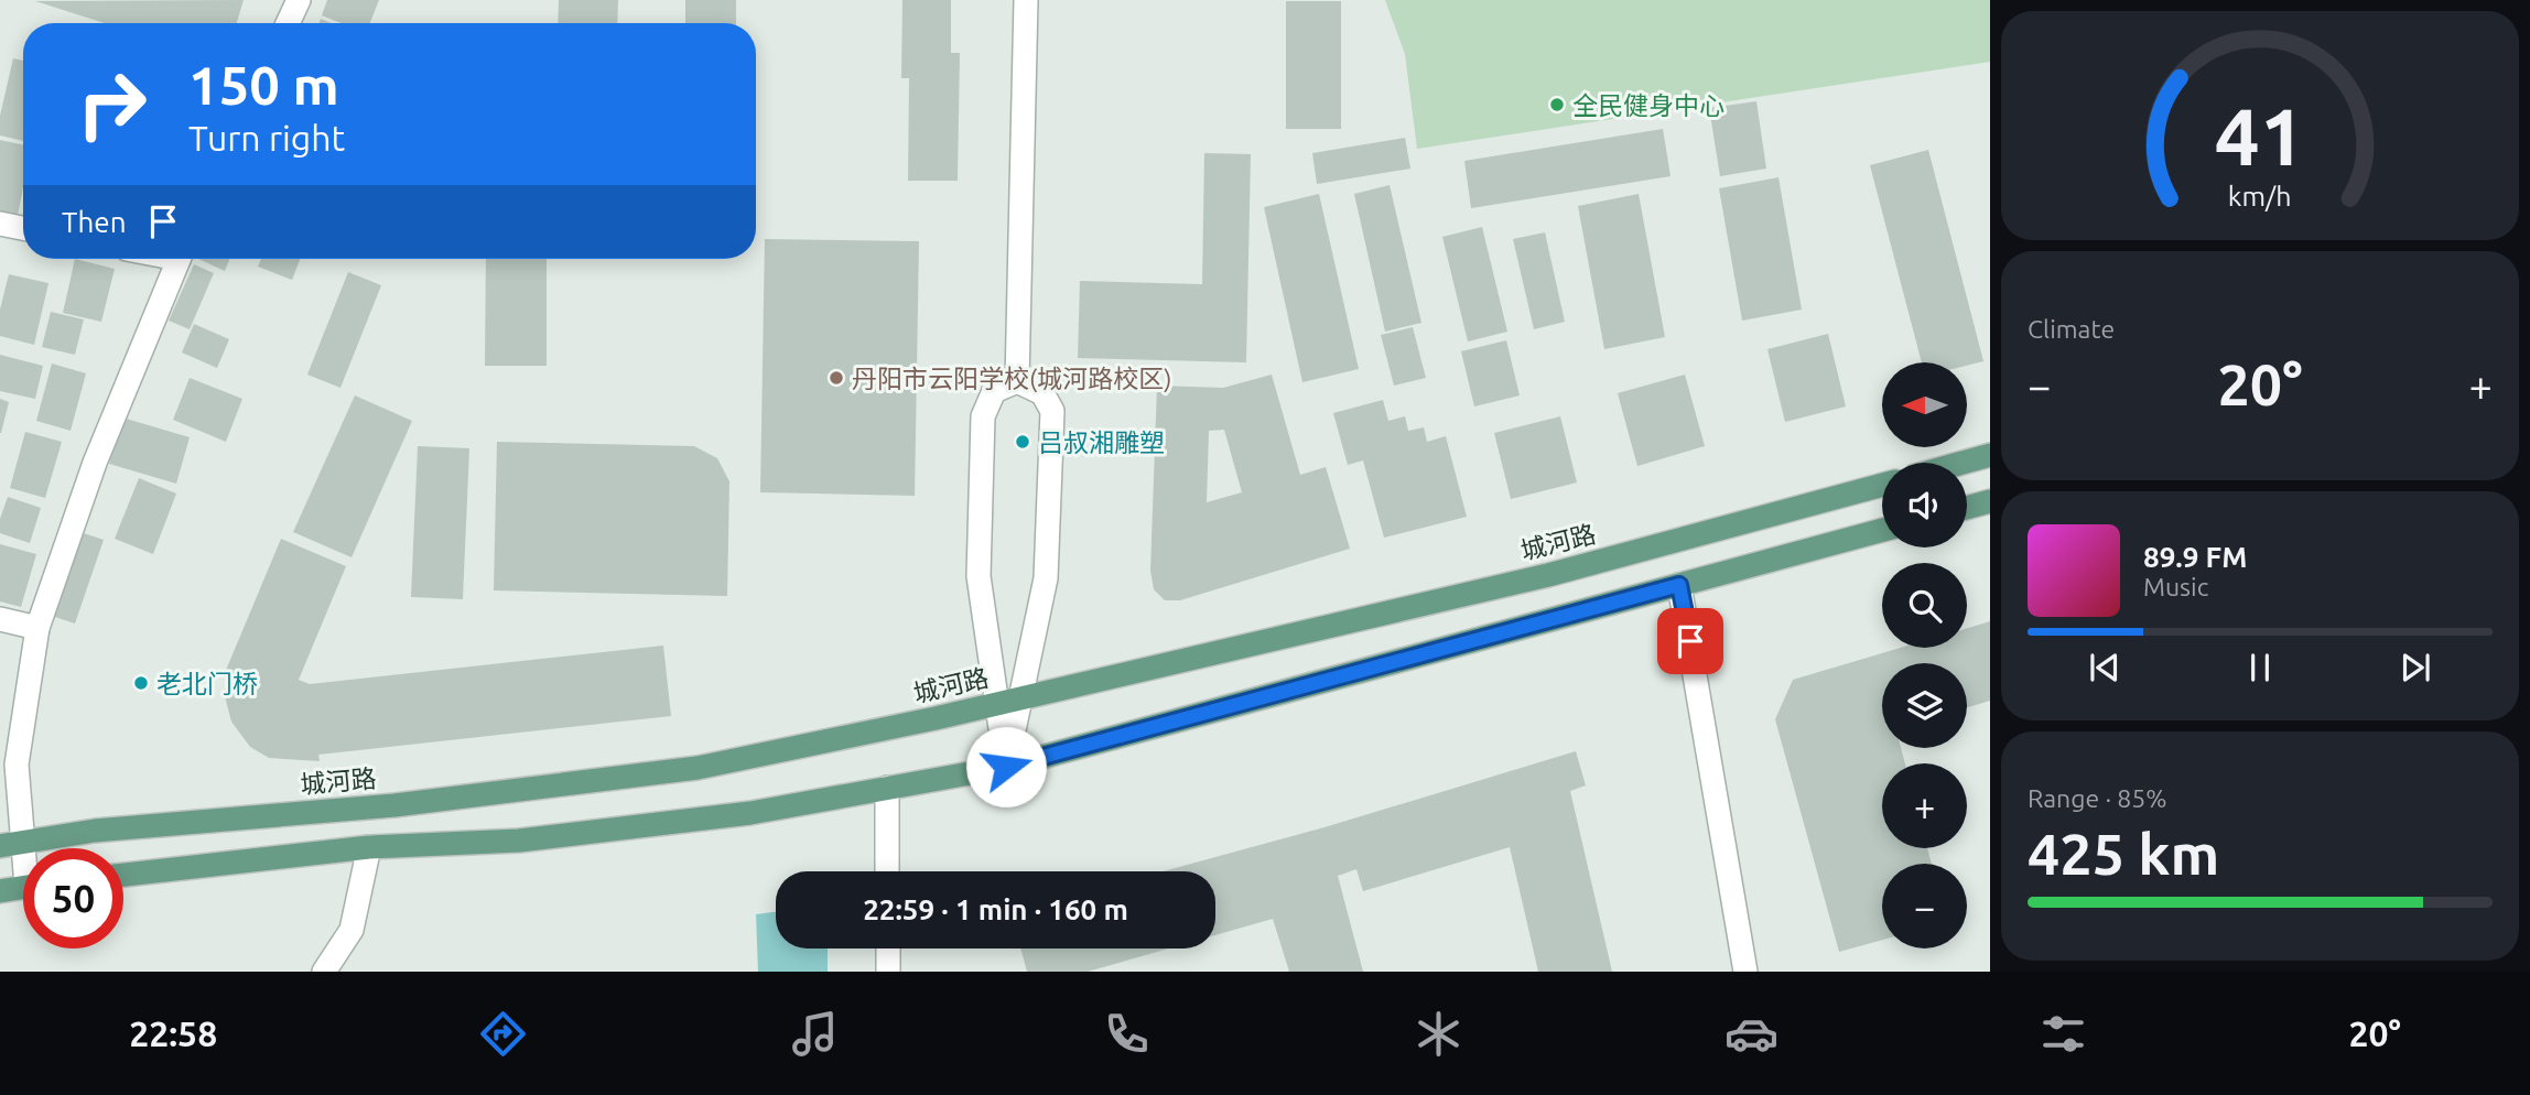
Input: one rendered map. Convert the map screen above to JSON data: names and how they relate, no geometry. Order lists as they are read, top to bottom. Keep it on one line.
{"streets":{"main road":["城河路"]},"places":["全民健身中心","丹阳市云阳学校(城河路校区)","吕叔湘雕塑","老北门桥"],"north":"left","page":{"turn":["150 m","Turn right"],"then":"Then","tile":["Climate",["Range · 85%","425 km"]],"heat":["−","20°","+"],"map_buttons":["+","−"],"song":["89.9 FM","Music"],"limit":"50","trip":"22:59 · 1 min · 160 m","tabs":["22:58","20°"],"gauge":["41","km/h"]}}
